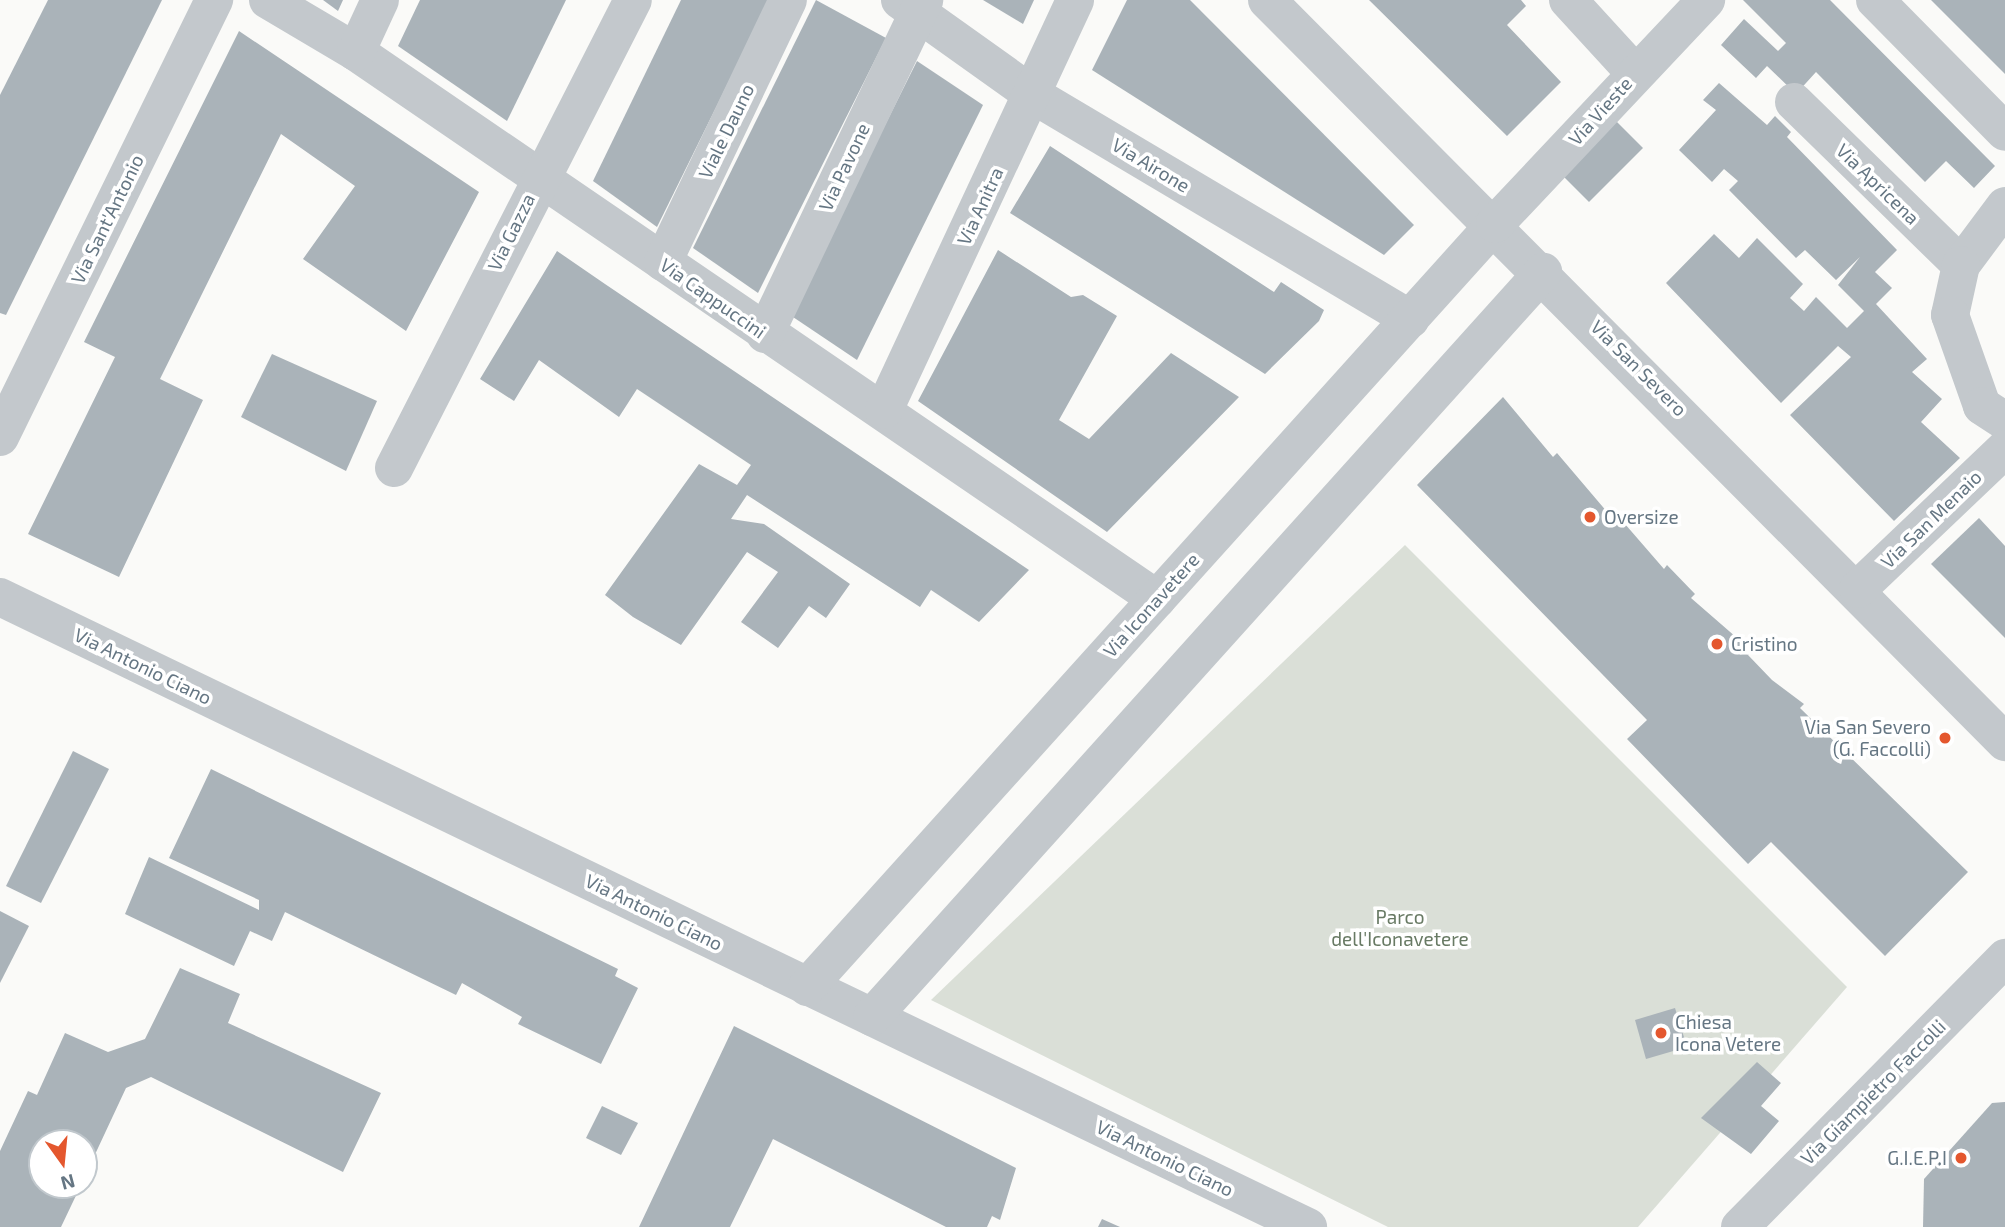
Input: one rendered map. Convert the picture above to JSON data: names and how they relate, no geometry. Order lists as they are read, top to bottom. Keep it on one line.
{"streets":{"street":["Via Vieste","Viale Dauno","Via Airone","Via Pavone","Via Apricena","Via Anitra","Via Sant'Antonio","Via Gazza","Via Cappuccini","Via San Severo","Via San Menaio","Via Iconavetere","Via Antonio Ciano","Via Giampietro Faccolli"]},"crossings":[["Via Vieste","Via San Severo"],["Via Vieste","Via Iconavetere"],["Viale Dauno","Via Cappuccini"],["Via Airone","Via Pavone"],["Via Airone","Via Anitra"],["Via Airone","Via Iconavetere"],["Via Pavone","Via Cappuccini"],["Via Anitra","Via Cappuccini"],["Via Gazza","Via Cappuccini"],["Via Cappuccini","Via Iconavetere"],["Via San Severo","Via San Menaio"],["Via San Severo","Via Iconavetere"],["Via Iconavetere","Via Antonio Ciano"]],"parks":["Parco dell'Iconavetere"],"places":["Oversize","Cristino","Via San Severo (G. Faccolli)","Chiesa Icona Vetere","G.I.E.P.I"],"north":"bottom"}
